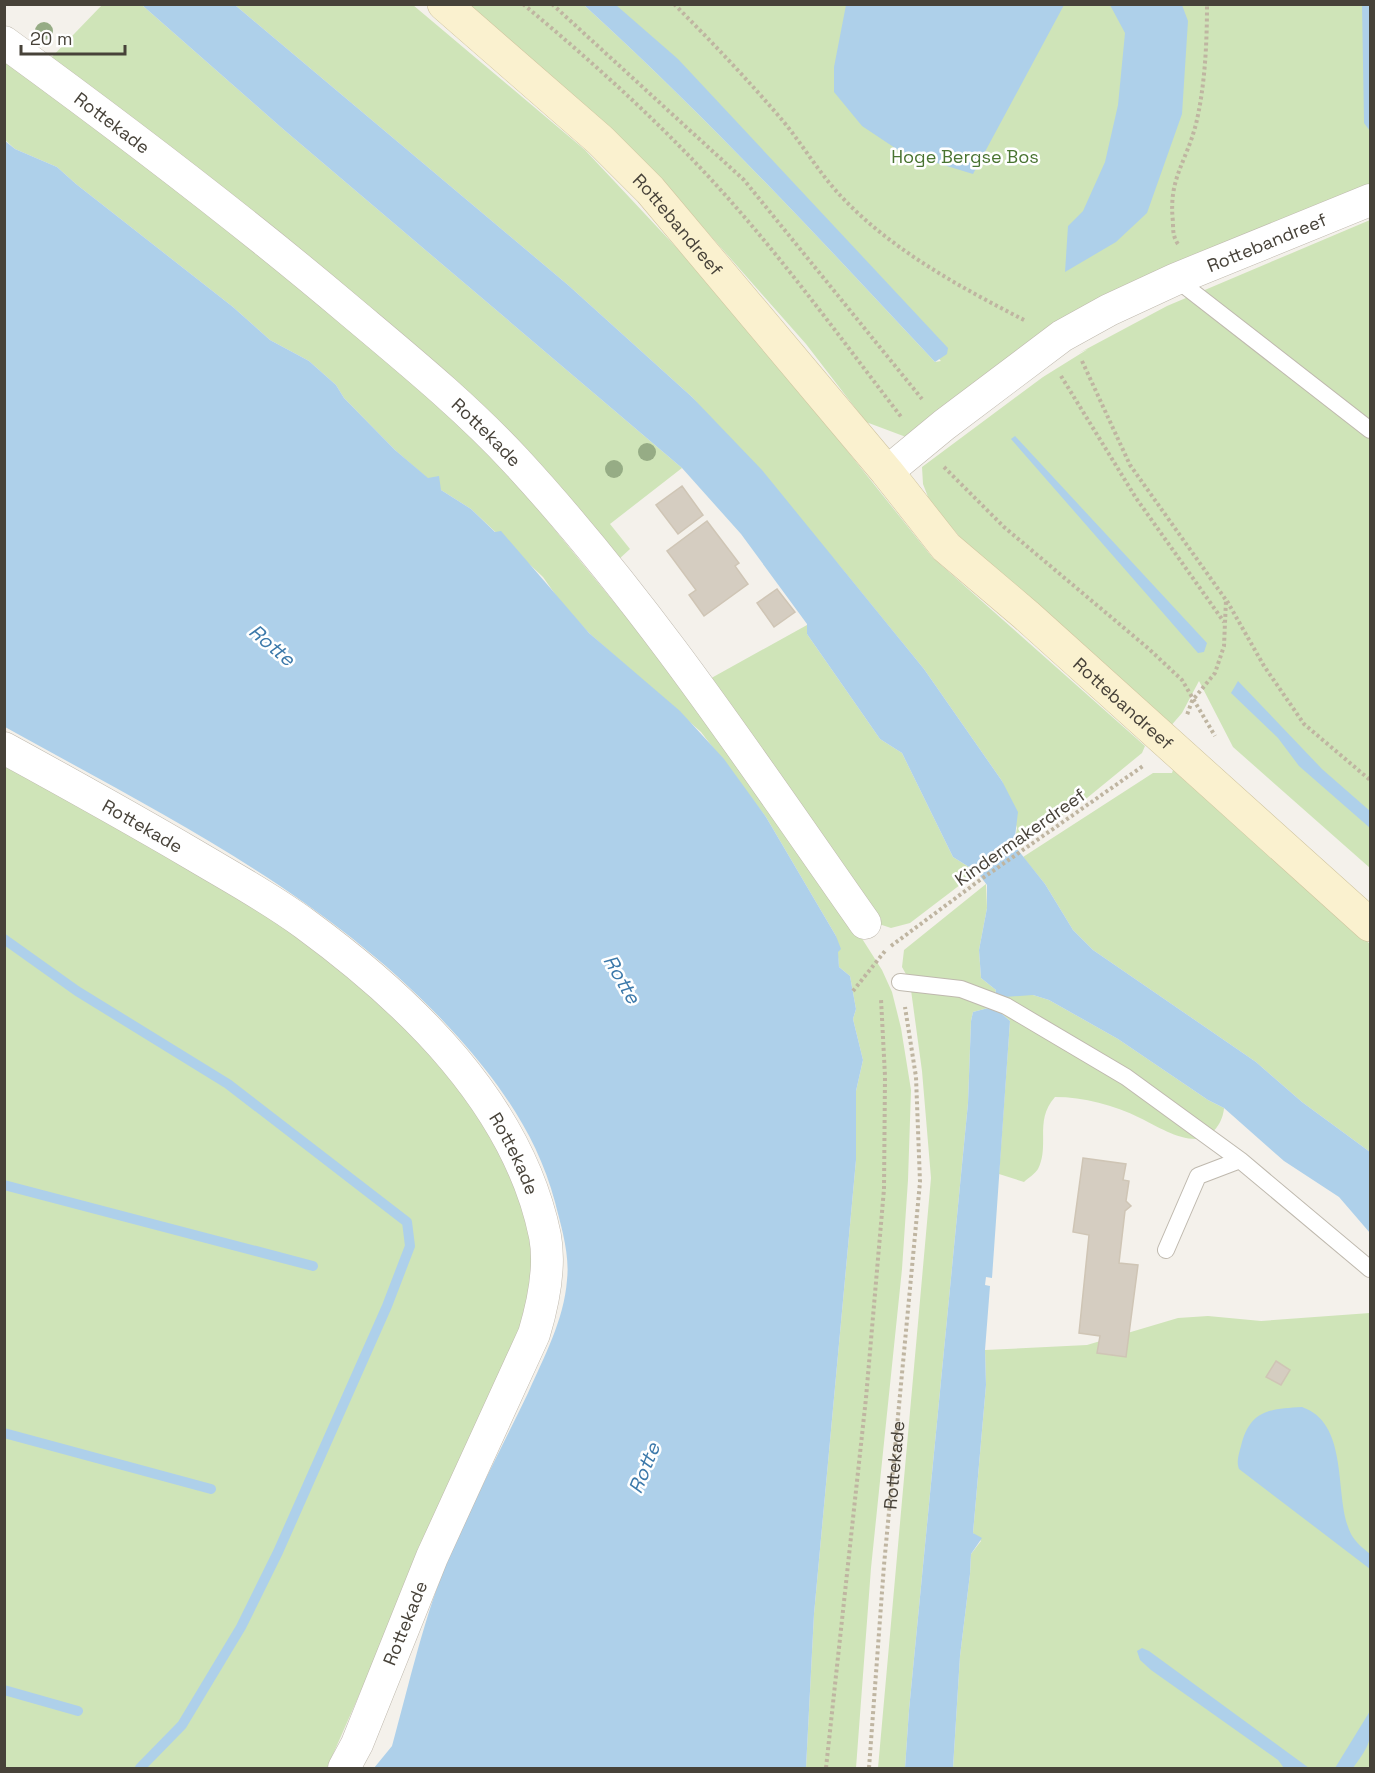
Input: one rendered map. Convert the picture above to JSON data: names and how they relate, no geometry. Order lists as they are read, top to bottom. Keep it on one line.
{"streets":{"street":["Rottekade","Rottebandreef"],"path":["Kindermakerdreef"]},"crossings":[["Rottekade","Kindermakerdreef"],["Rottebandreef","Kindermakerdreef"]],"water":["Rotte"],"parks":["Hoge Bergse Bos"],"scale_bar":"20 m"}
